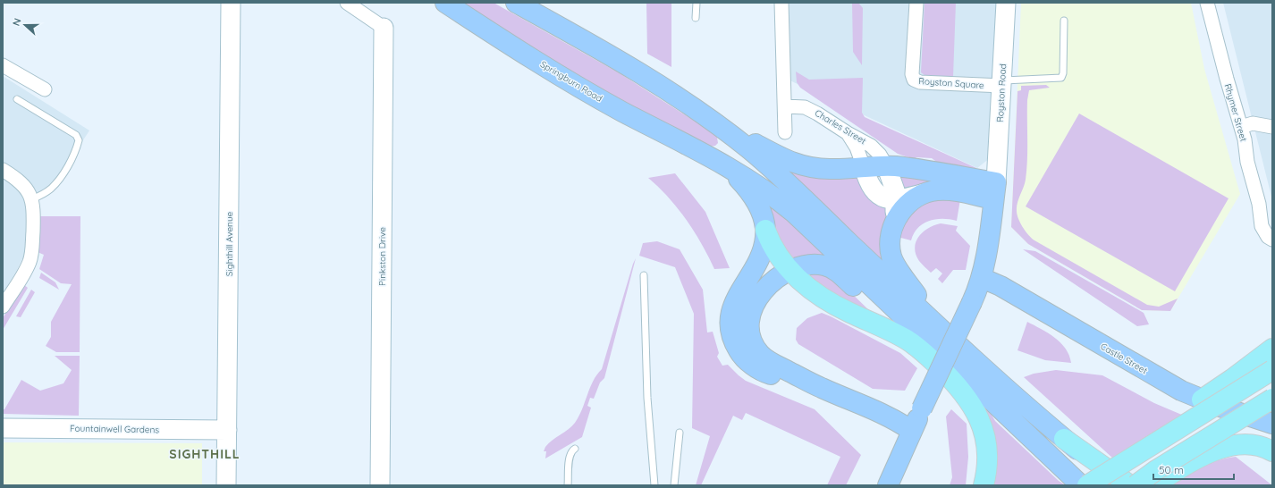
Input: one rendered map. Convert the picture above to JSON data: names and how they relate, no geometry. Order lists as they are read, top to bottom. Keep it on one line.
{"streets":{"main road":["Springburn Road","Castle Street"],"street":["Royston Square","Royston Road","Rhymer Street","Charles Street","Sighthill Avenue","Pinkston Drive","Fountainwell Gardens"]},"crossings":[["Royston Square","Royston Road"],["Sighthill Avenue","Fountainwell Gardens"]],"districts":["SIGHTHILL"],"scale_bar":"50 m","north":"left"}
